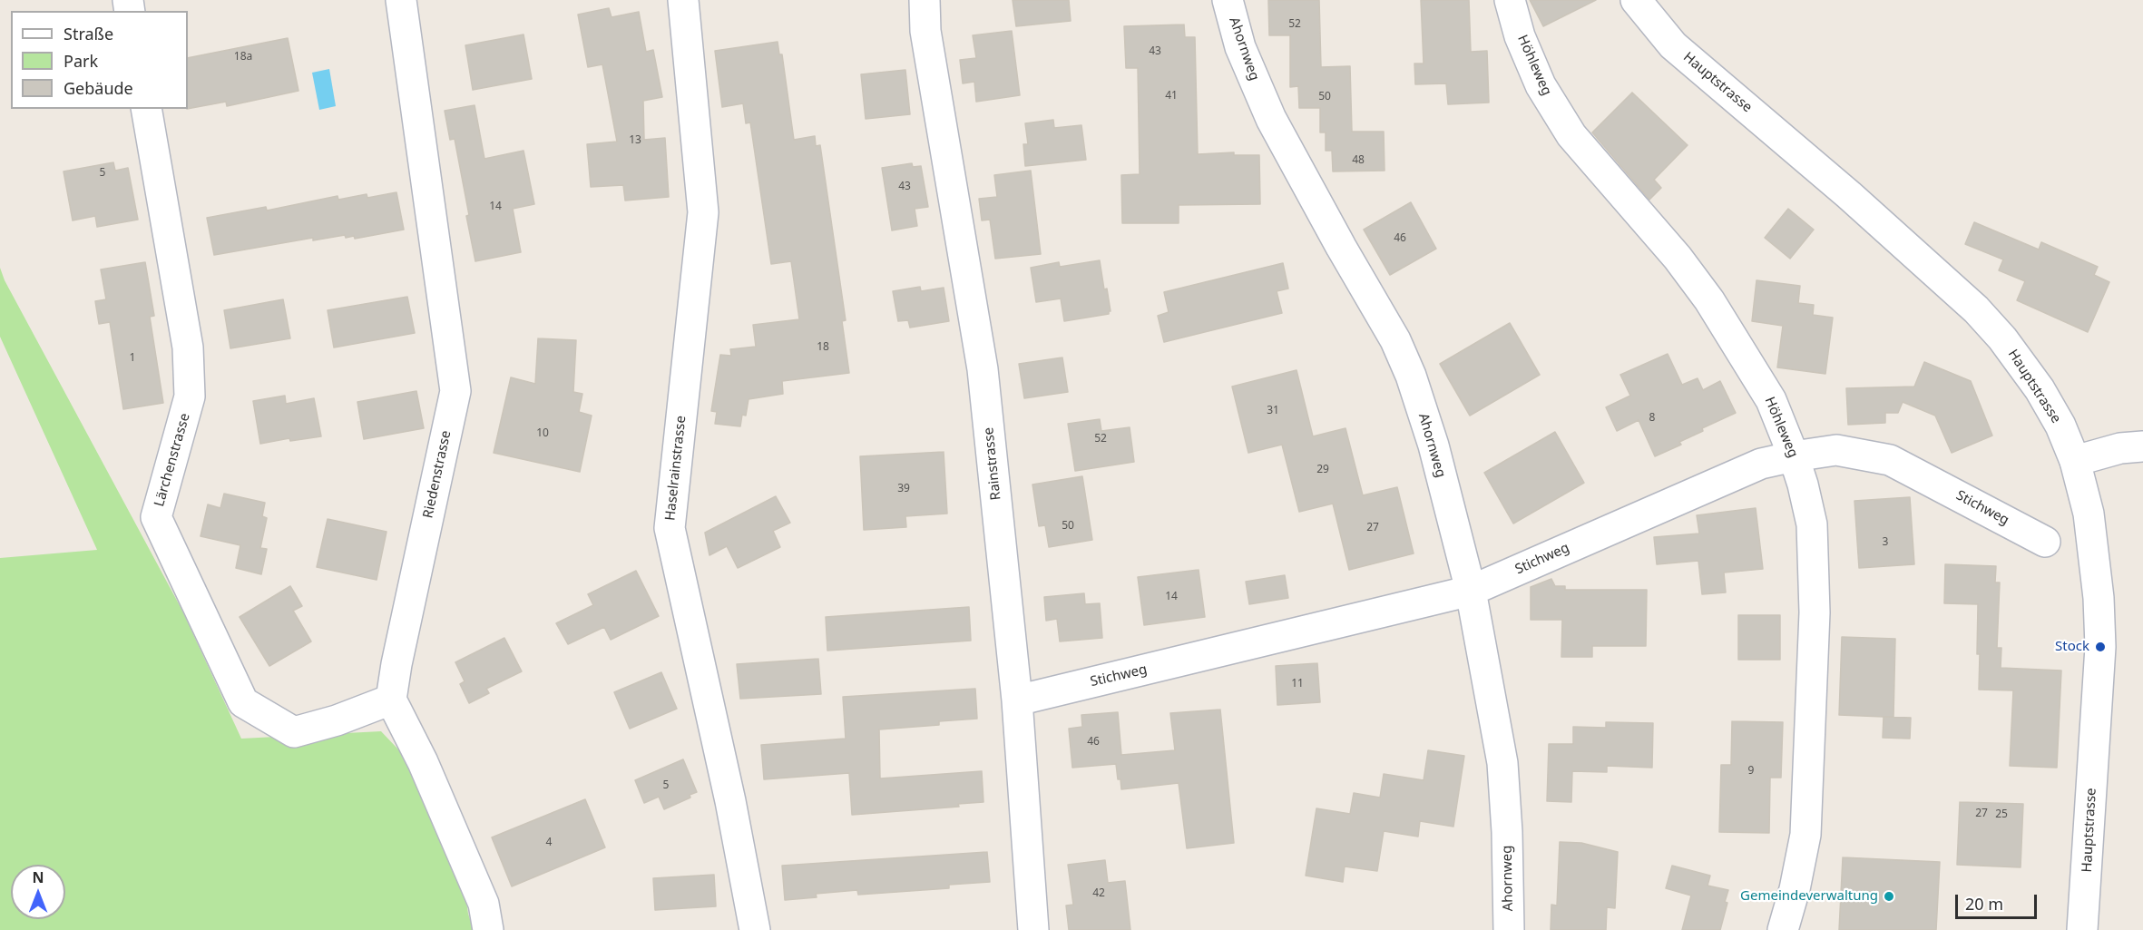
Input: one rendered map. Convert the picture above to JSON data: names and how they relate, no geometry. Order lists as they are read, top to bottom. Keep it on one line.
{"streets":{"street":["Ahornweg","Höhleweg","Hauptstrasse","Lärchenstrasse","Rainstrasse","Haselrainstrasse","Riedenstrasse","Stichweg"]},"crossings":[["Ahornweg","Stichweg"],["Höhleweg","Stichweg"],["Lärchenstrasse","Riedenstrasse"],["Rainstrasse","Stichweg"]],"places":["Stock","Gemeindeverwaltung"],"house_numbers":["52","43","18a","41","50","13","48","5","43","14","46","18","1","31","8","10","52","29","39","50","27","3","14","11","46","9","5","27","25","4","42"],"legend":["Straße","Park","Gebäude"],"scale_bar":"20 m","north":"top"}
